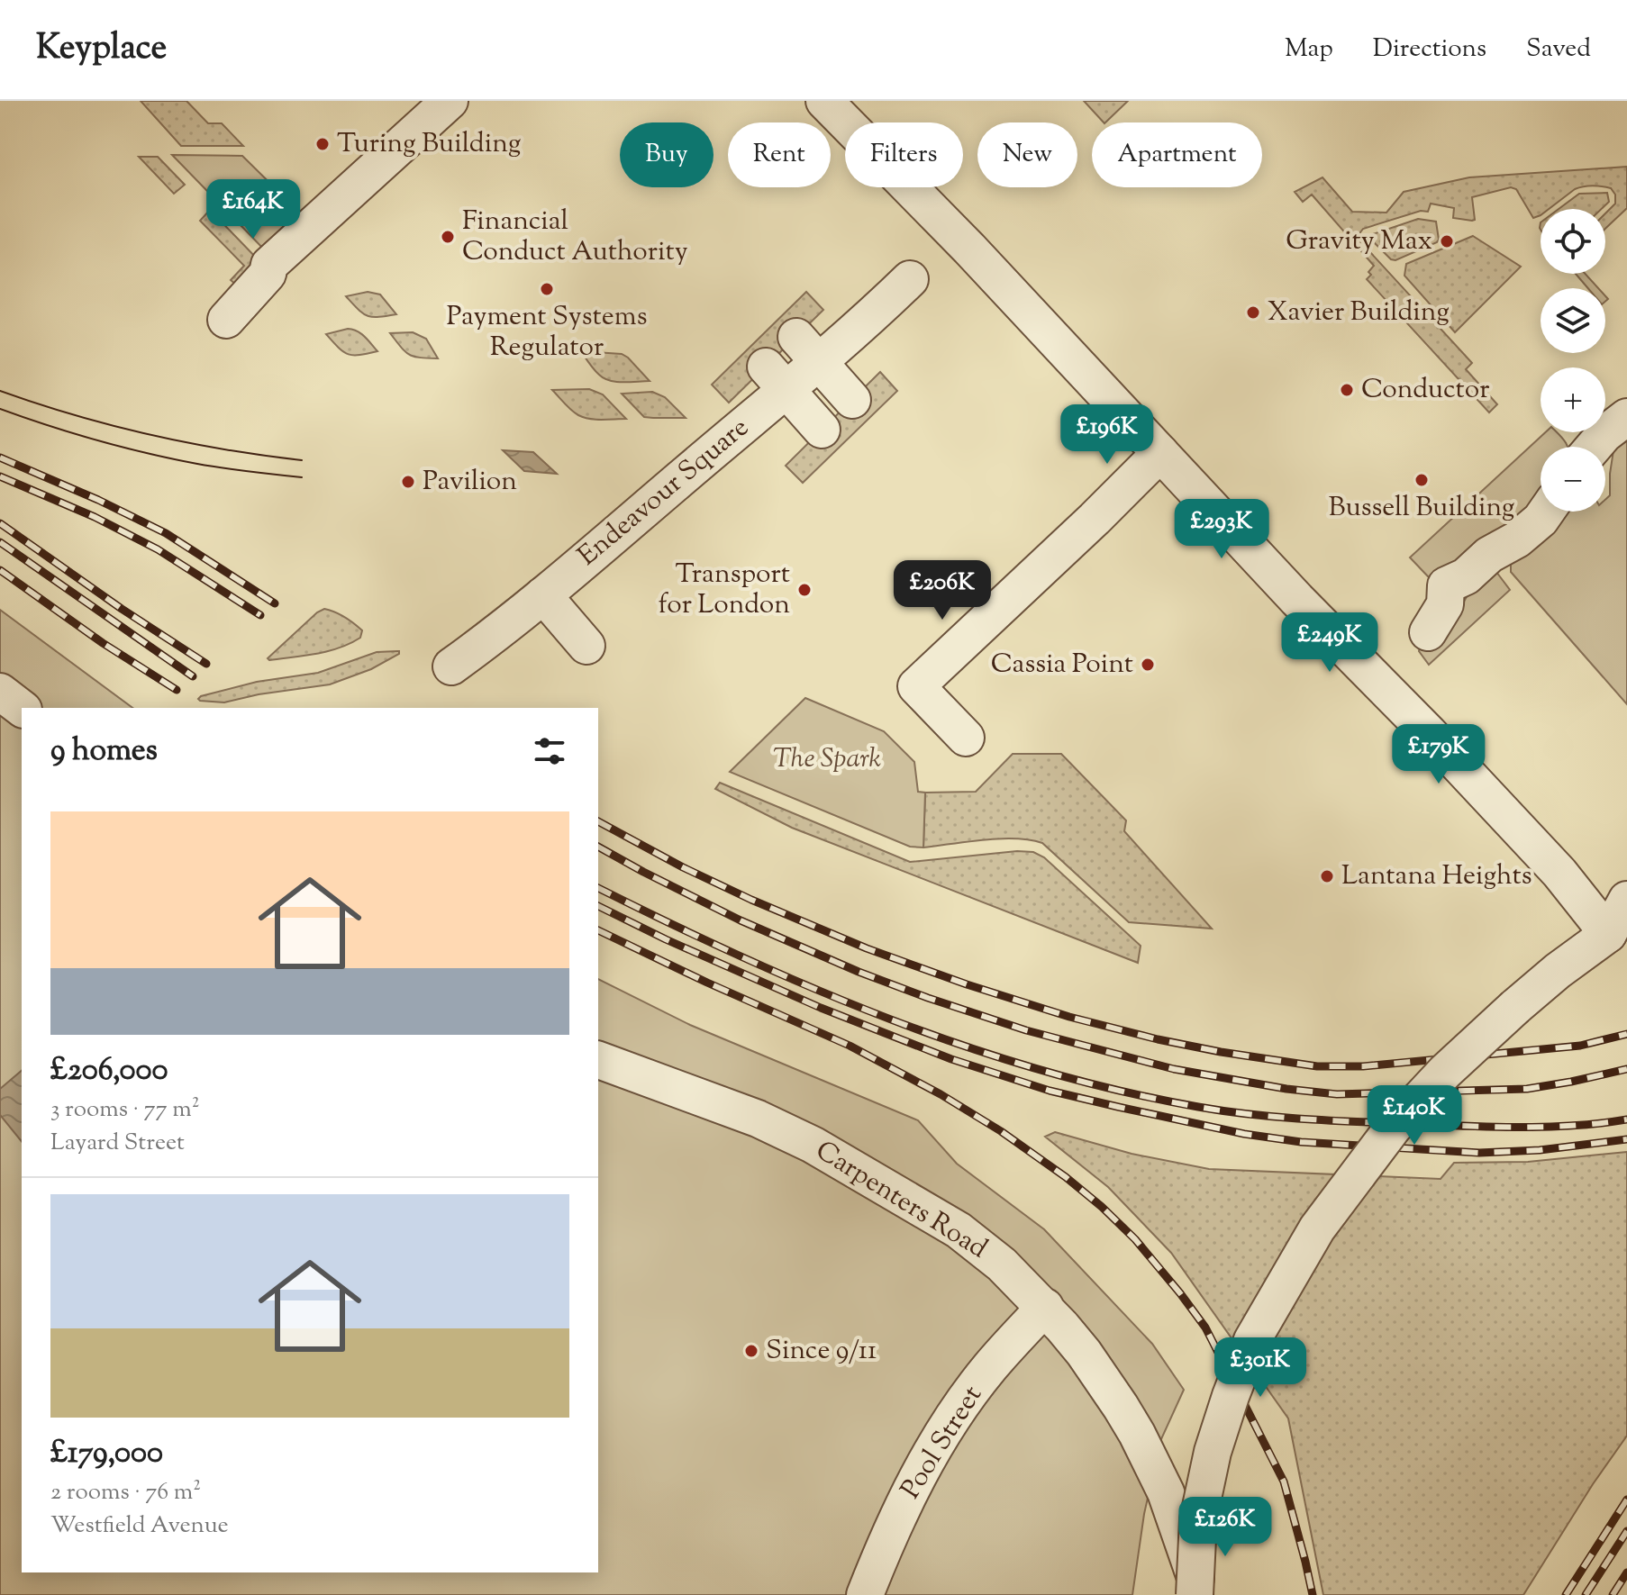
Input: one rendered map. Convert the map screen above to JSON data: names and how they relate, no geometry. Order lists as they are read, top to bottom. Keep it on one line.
{"streets":{"street":["Endeavour Square","Carpenters Road","Pool Street"]},"crossings":[["Carpenters Road","Pool Street"]],"parks":["The Spark"],"places":["Turing Building","Financial Conduct Authority","Gravity Max","Payment Systems Regulator","Xavier Building","Conductor","Bussell Building","Pavilion","Transport for London","Cassia Point","Lantana Heights","Since 9/11"],"page":{"header":"Keyplace","nav":["Map","Directions","Saved"],"chip":["Buy","Rent","Filters","New","Apartment"],"price":["£164K","£196K","£293K","£206K","£249K","£179K","£140K","£301K","£126K"],"map_buttons":["+","−"],"heading":"9 homes","list":[{"name":"£206,000","note":"3 rooms · 77 m² · Layard Street"},{"name":"£179,000","note":"2 rooms · 76 m² · Westfield Avenue"}]}}
